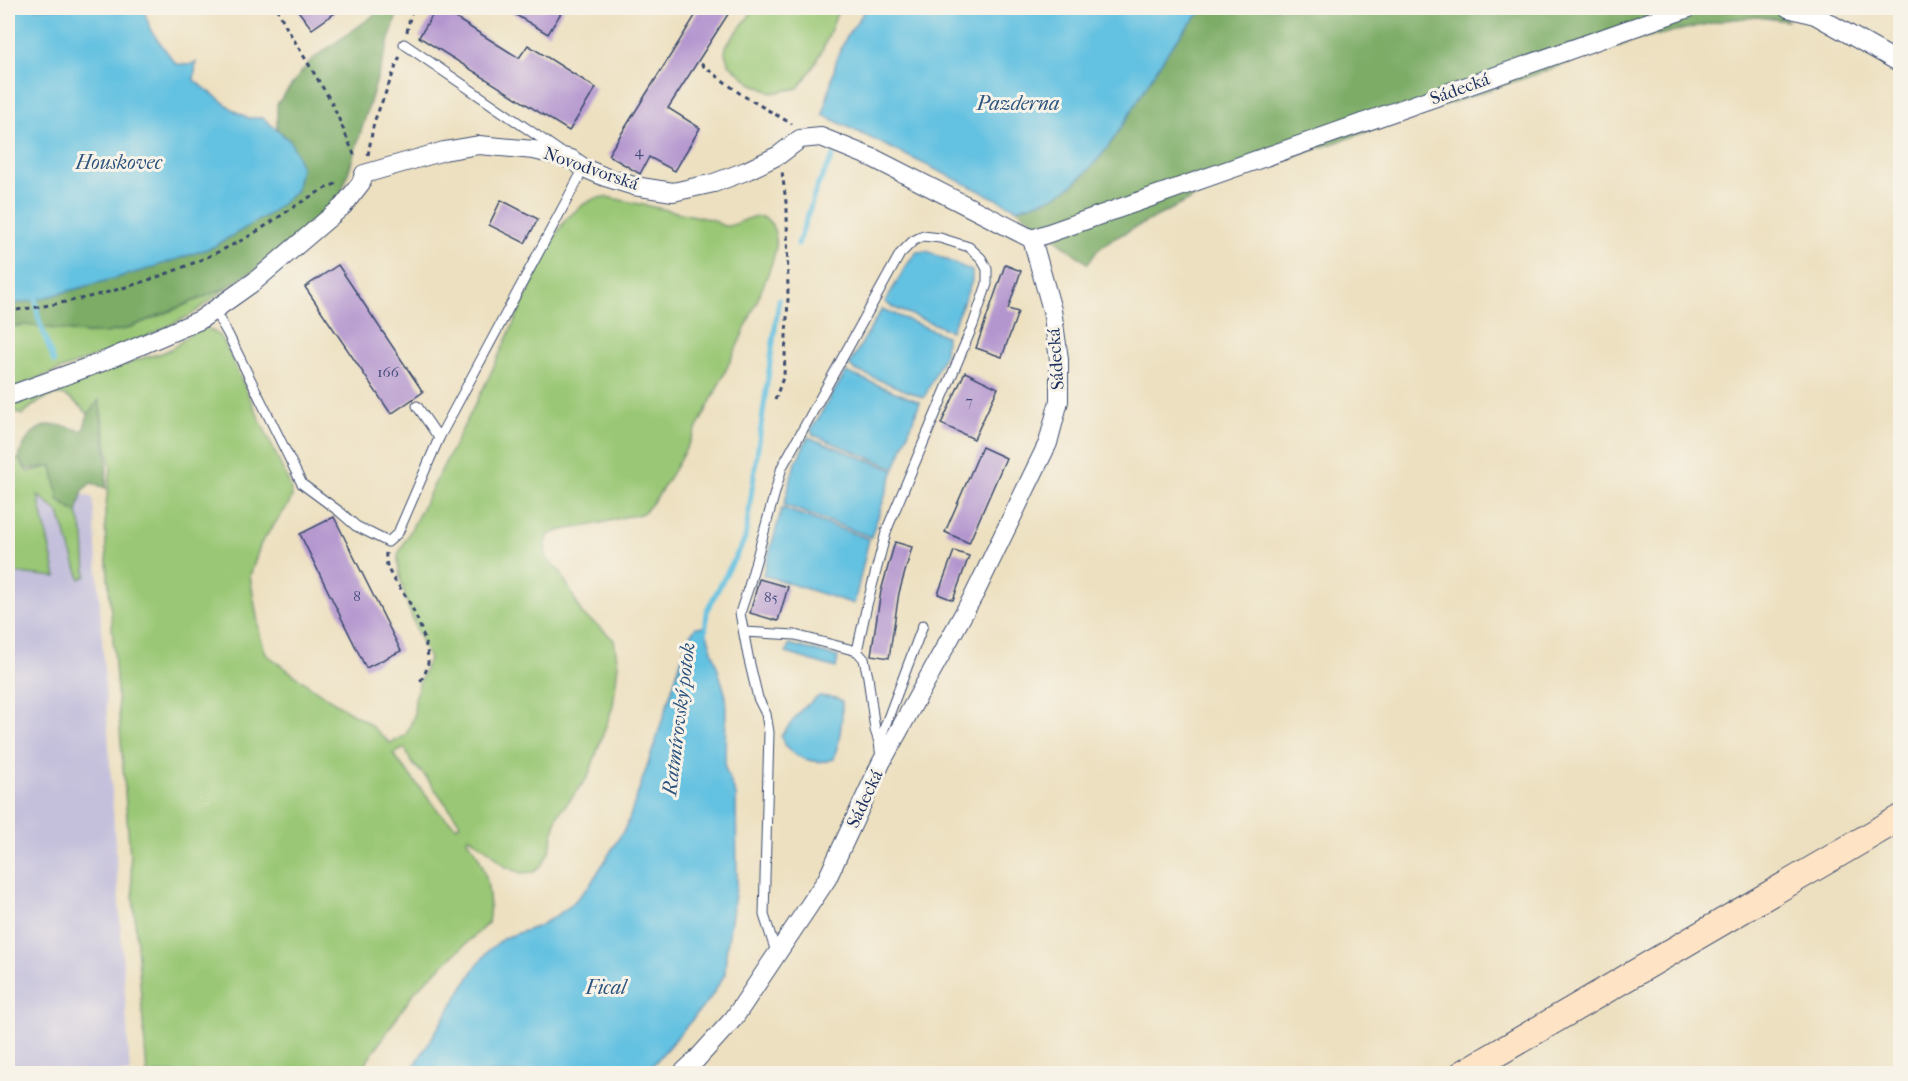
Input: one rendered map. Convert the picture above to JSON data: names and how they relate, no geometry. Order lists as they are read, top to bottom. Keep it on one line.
{"streets":{"street":["Sádecká","Novodvorská"]},"water":["Pazderna","Houskovec","Ratmírovský potok","Fical"],"house_numbers":["4","166","7","8","85"]}
